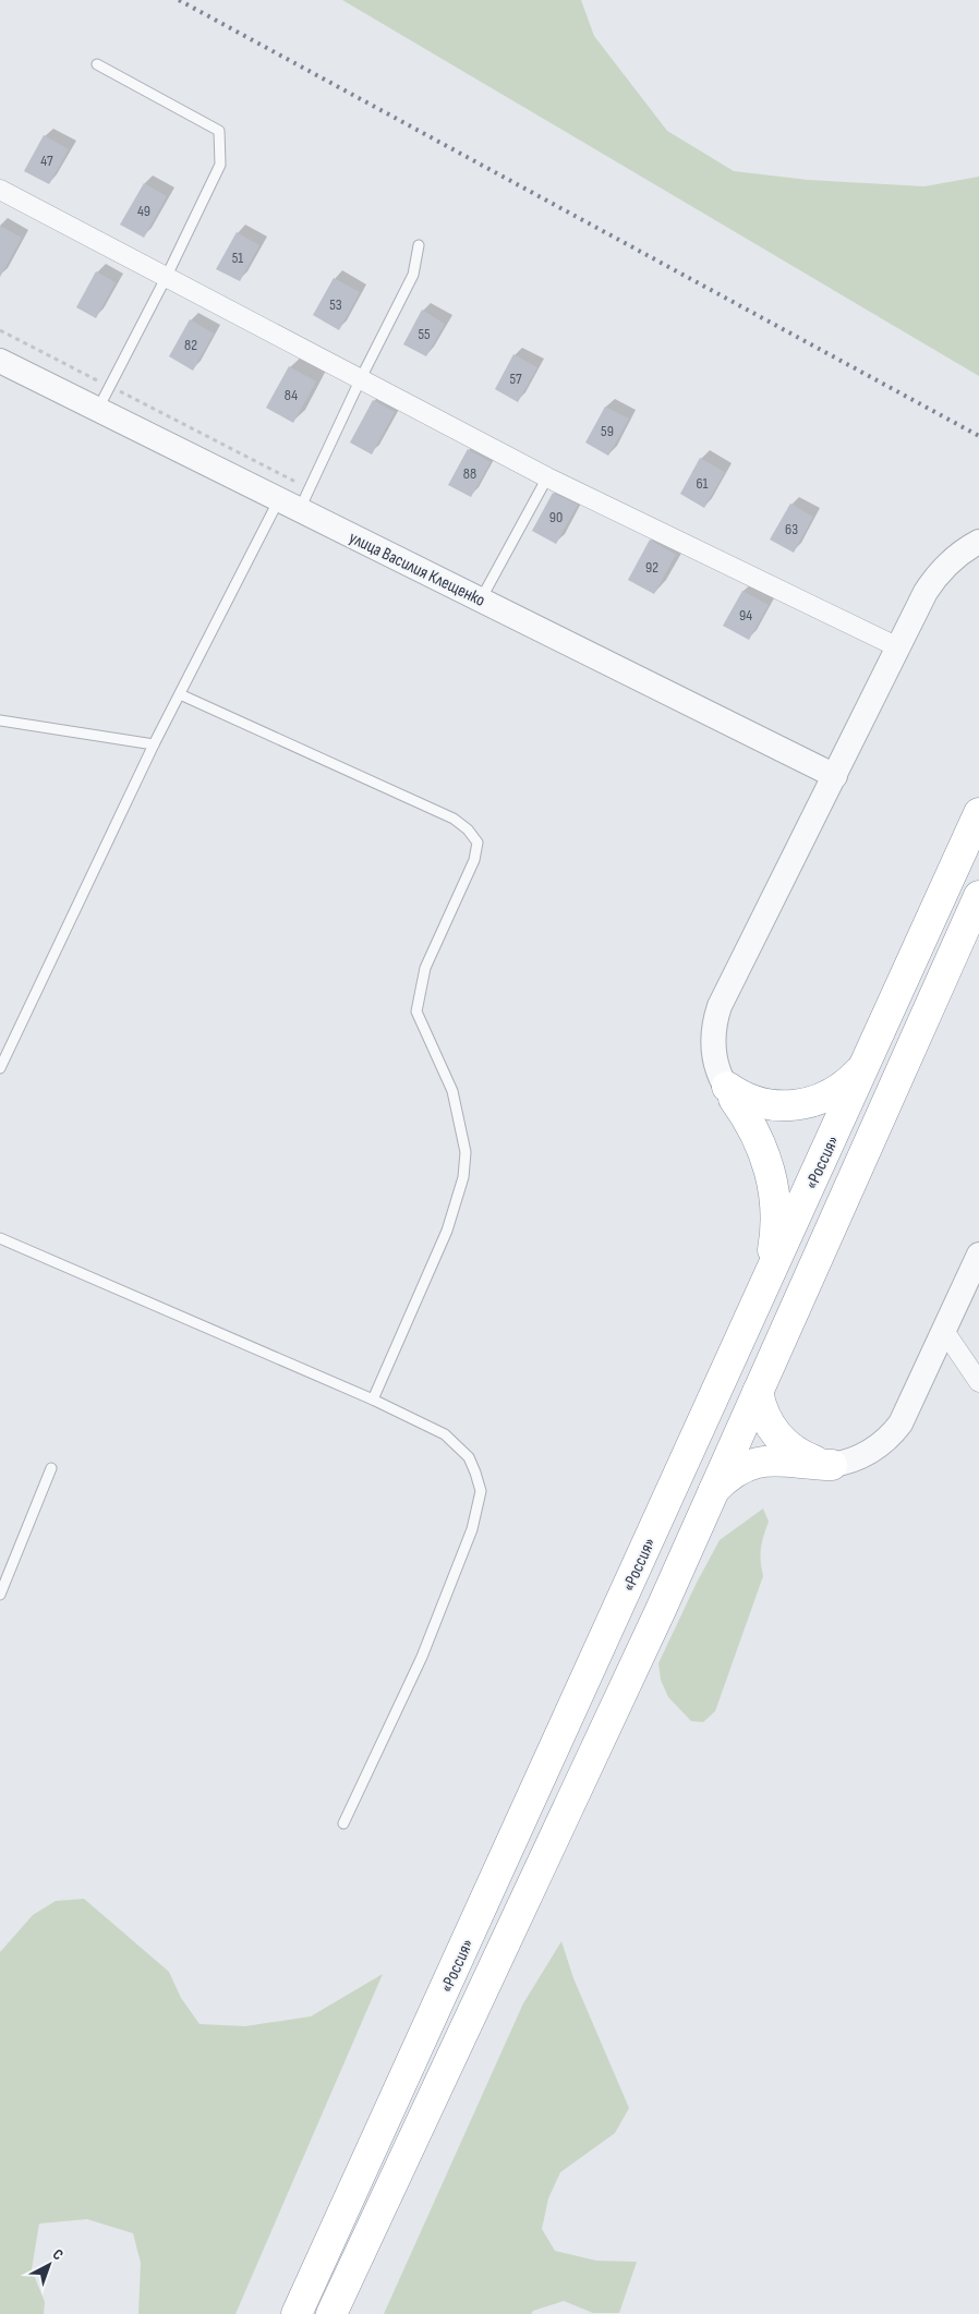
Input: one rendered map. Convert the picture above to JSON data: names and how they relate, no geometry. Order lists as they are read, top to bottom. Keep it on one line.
{"streets":{"highway":["«Россия»"],"street":["улица Василия Клещенко"]},"house_numbers":["47","49","51","53","55","82","57","84","59","88","61","90","63","92","94"],"north":"top right"}
